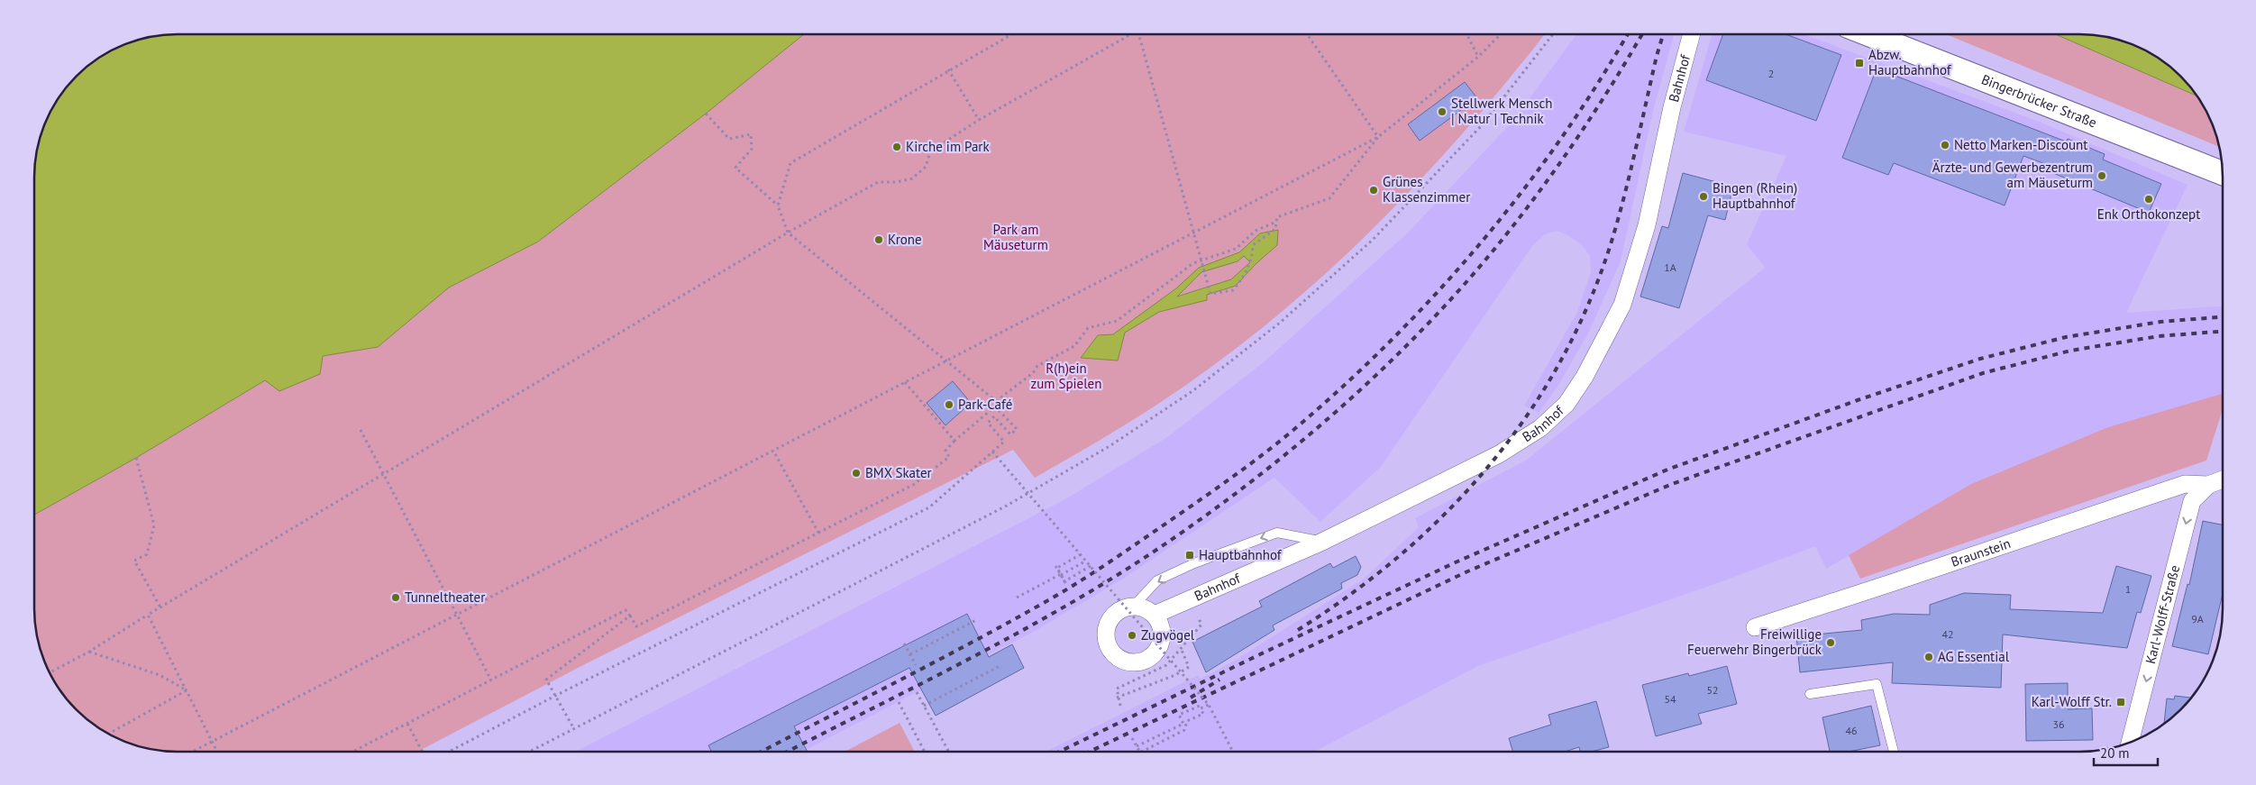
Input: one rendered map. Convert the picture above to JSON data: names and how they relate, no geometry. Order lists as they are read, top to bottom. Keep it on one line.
{"streets":{"main road":["Bingerbrücker Straße"],"street":["Bahnhof","Braunstein","Karl-Wolff-Straße"]},"crossings":[["Braunstein","Karl-Wolff-Straße"]],"one_way":["Karl-Wolff-Straße"],"parks":["Park am Mäuseturm","R(h)ein zum Spielen"],"places":{"transit":["Abzw. Hauptbahnhof","Hauptbahnhof","Karl-Wolff Str."],"other":["Stellwerk Mensch | Natur | Technik","Netto Marken-Discount","Kirche im Park","Ärzte- und Gewerbezentrum am Mäuseturm","Grünes Klassenzimmer","Bingen (Rhein) Hauptbahnhof","Enk Orthokonzept","Krone","Park-Café","BMX Skater","Tunneltheater","Zugvögel","Freiwillige Feuerwehr Bingerbrück","AG Essential"]},"house_numbers":["2","1A","1","9A","42","52","54","36","46"],"scale_bar":"20 m"}
